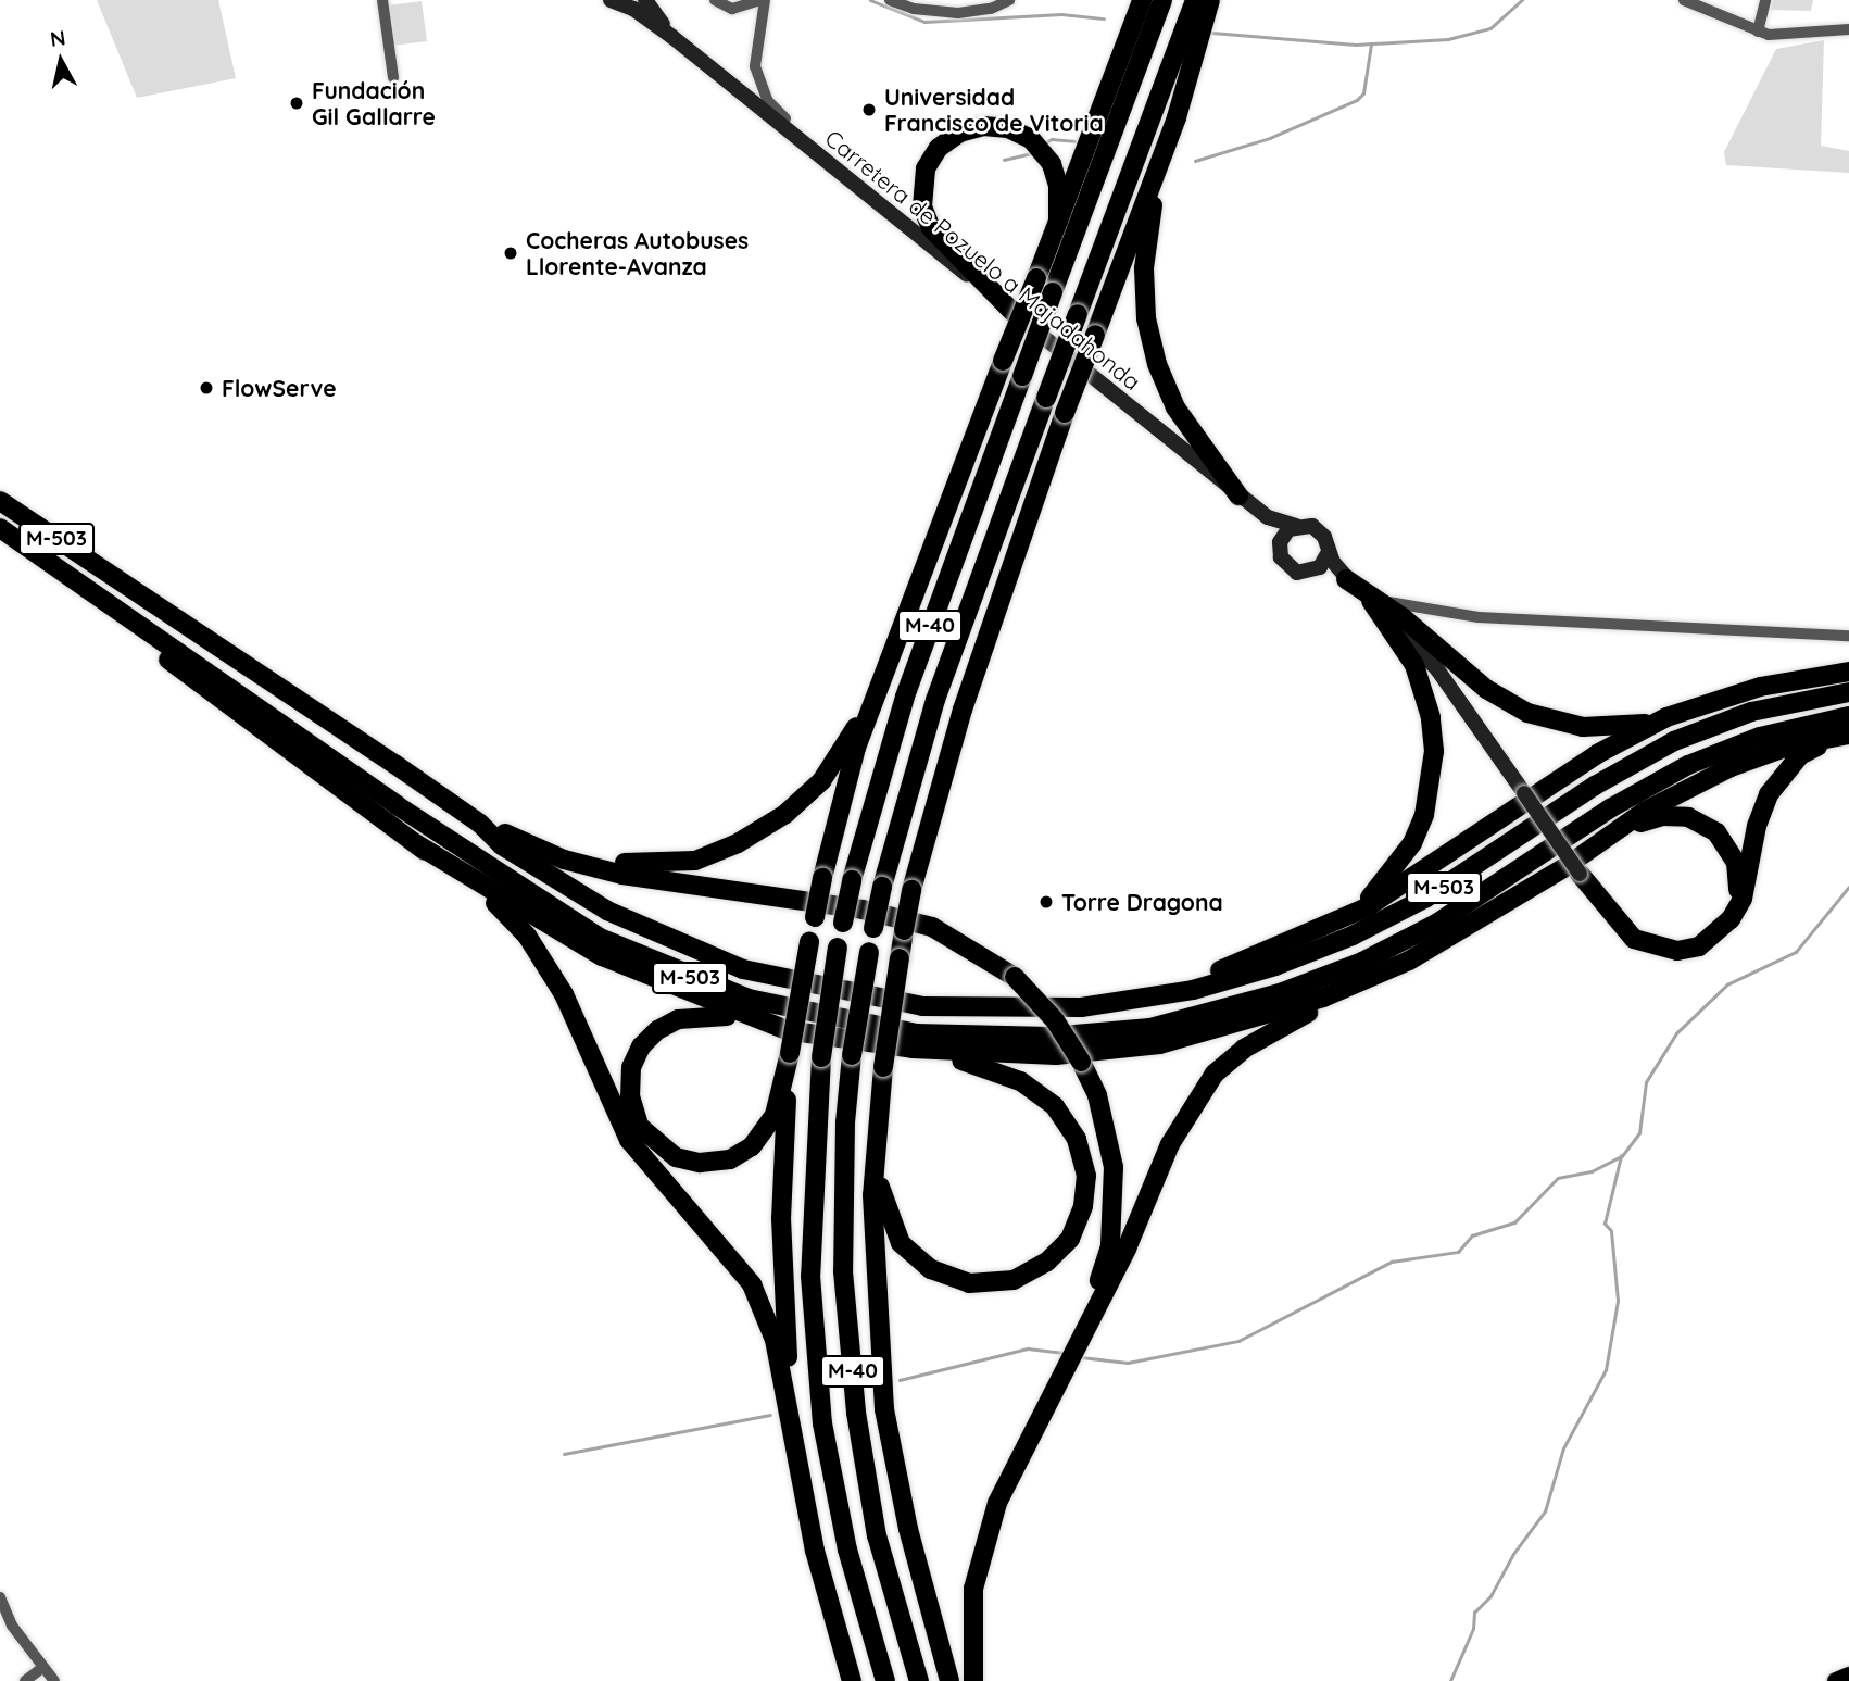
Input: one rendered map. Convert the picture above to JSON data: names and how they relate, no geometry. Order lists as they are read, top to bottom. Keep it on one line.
{"streets":{"highway":["M-503","M-40"],"street":["Carretera de Pozuelo a Majadahonda"]},"places":["Fundación Gil Gallarre","Universidad Francisco de Vitoria","Cocheras Autobuses Llorente-Avanza","FlowServe","Torre Dragona"],"north":"top"}
